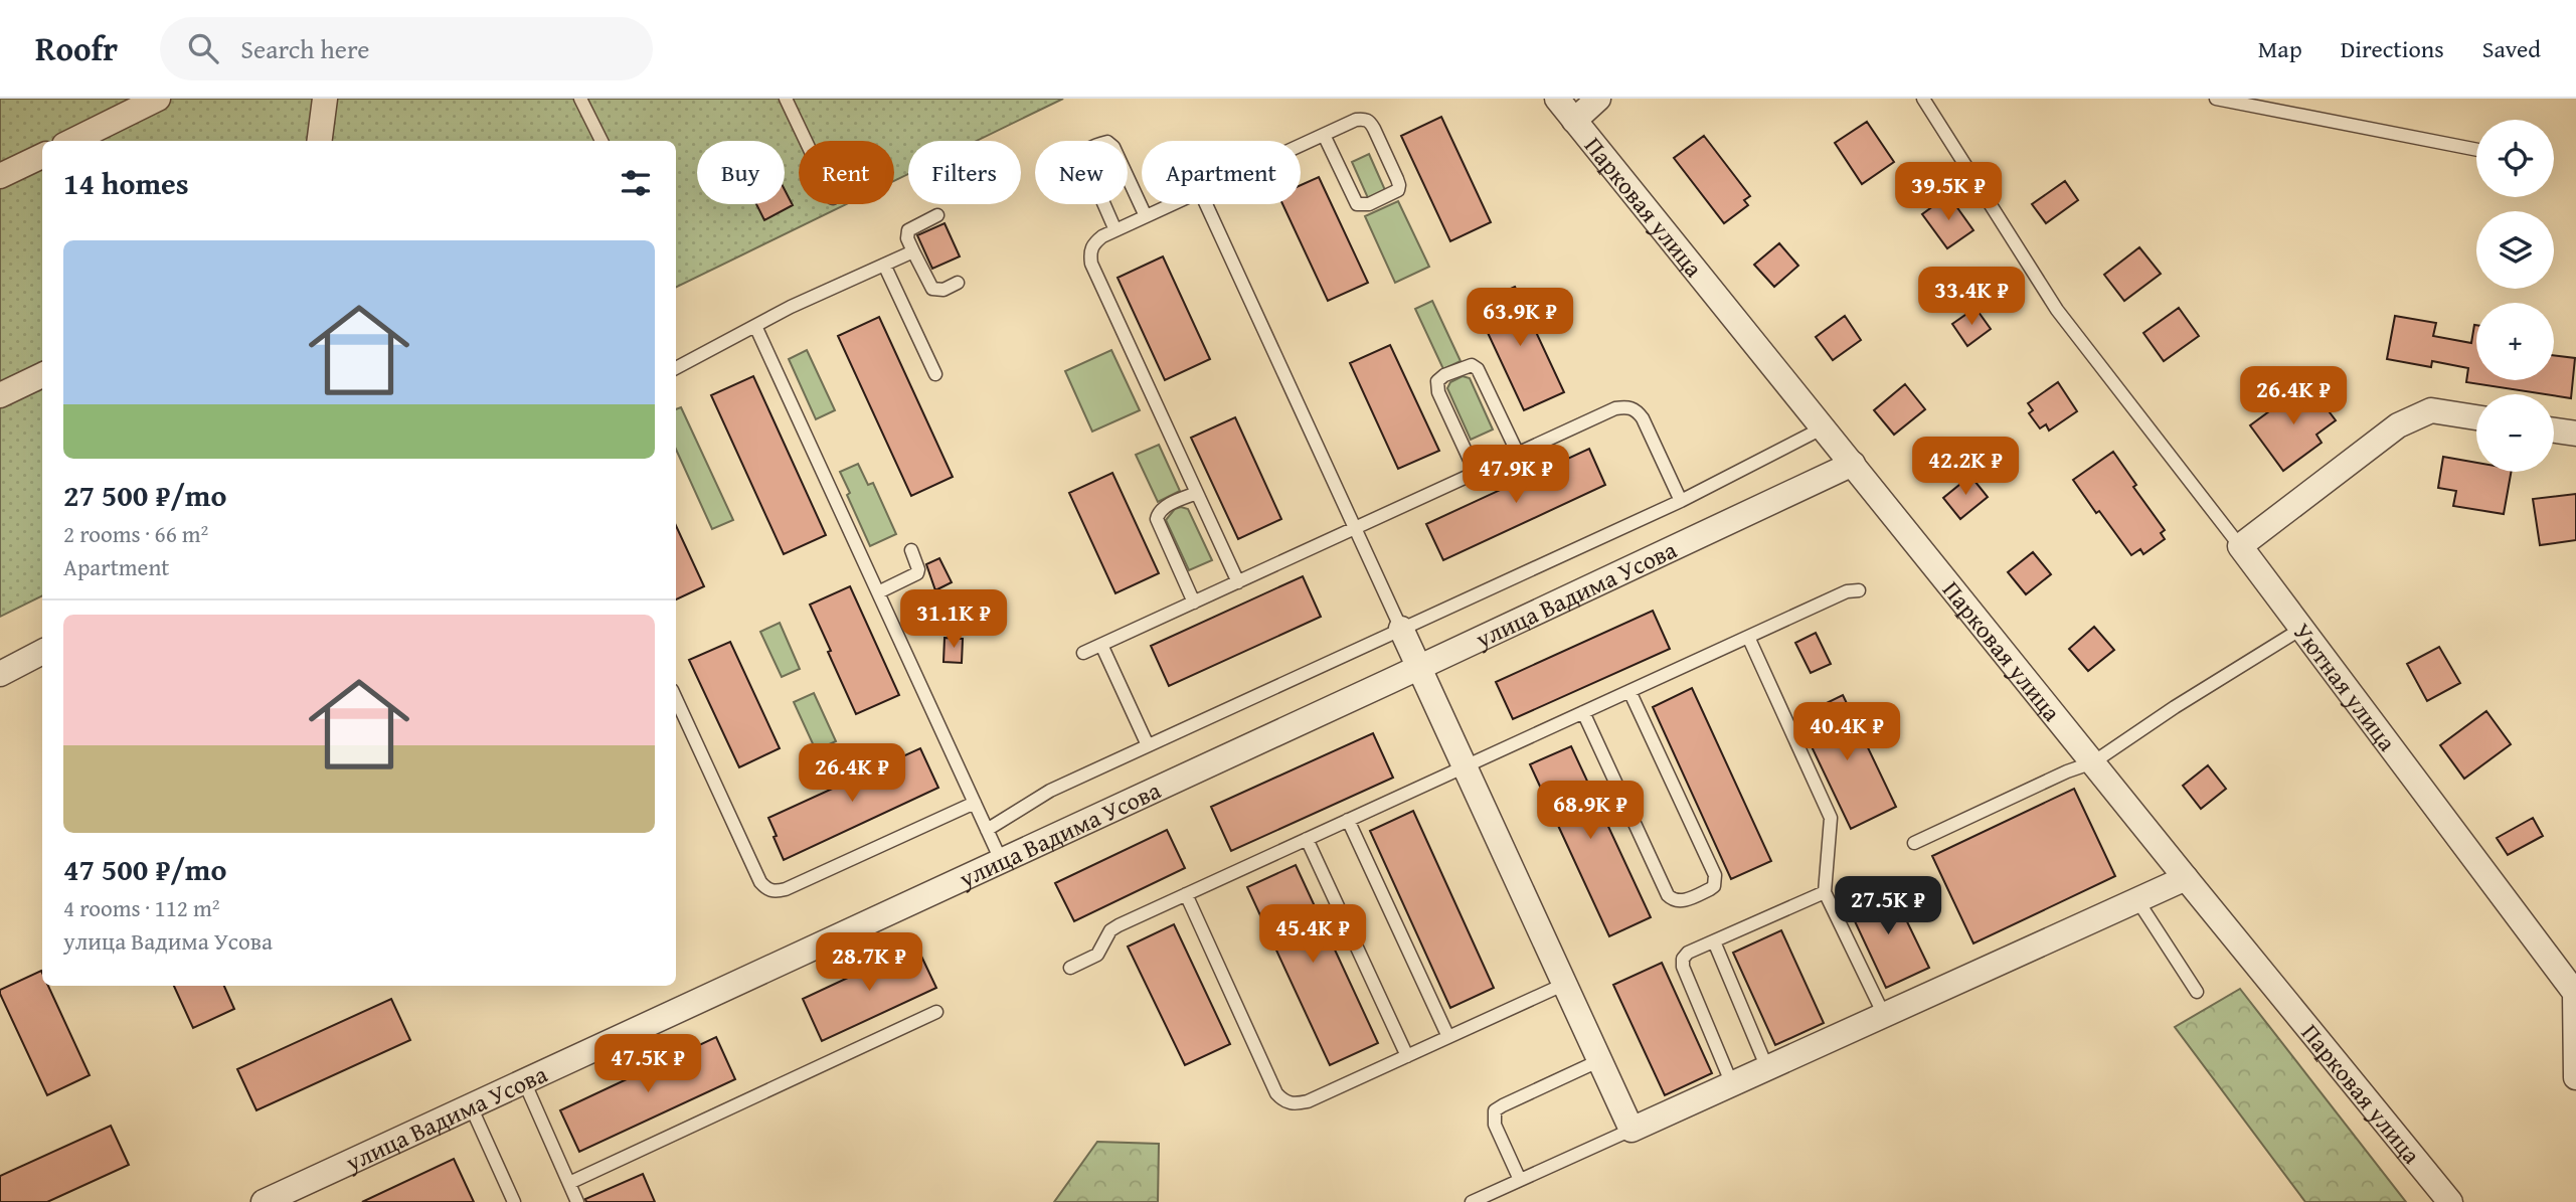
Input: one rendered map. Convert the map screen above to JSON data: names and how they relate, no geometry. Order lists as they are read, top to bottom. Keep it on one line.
{"streets":{"street":["Парковая улица","улица Вадима Усова","Уютная улица"]},"crossings":[["Парковая улица","улица Вадима Усова"]],"page":{"header":"Roofr","search":"Search here","nav":["Map","Directions","Saved"],"map_buttons":["+","−"],"chip":["Buy","Rent","Filters","New","Apartment"],"heading":"14 homes","price":["39.5K ₽","33.4K ₽","63.9K ₽","26.4K ₽","42.2K ₽","47.9K ₽","31.1K ₽","40.4K ₽","26.4K ₽","68.9K ₽","27.5K ₽","45.4K ₽","28.7K ₽","47.5K ₽"],"list":[{"name":"27 500 ₽/mo","note":"2 rooms · 66 m² · Apartment"},{"name":"47 500 ₽/mo","note":"4 rooms · 112 m² · улица Вадима Усова"}]}}
